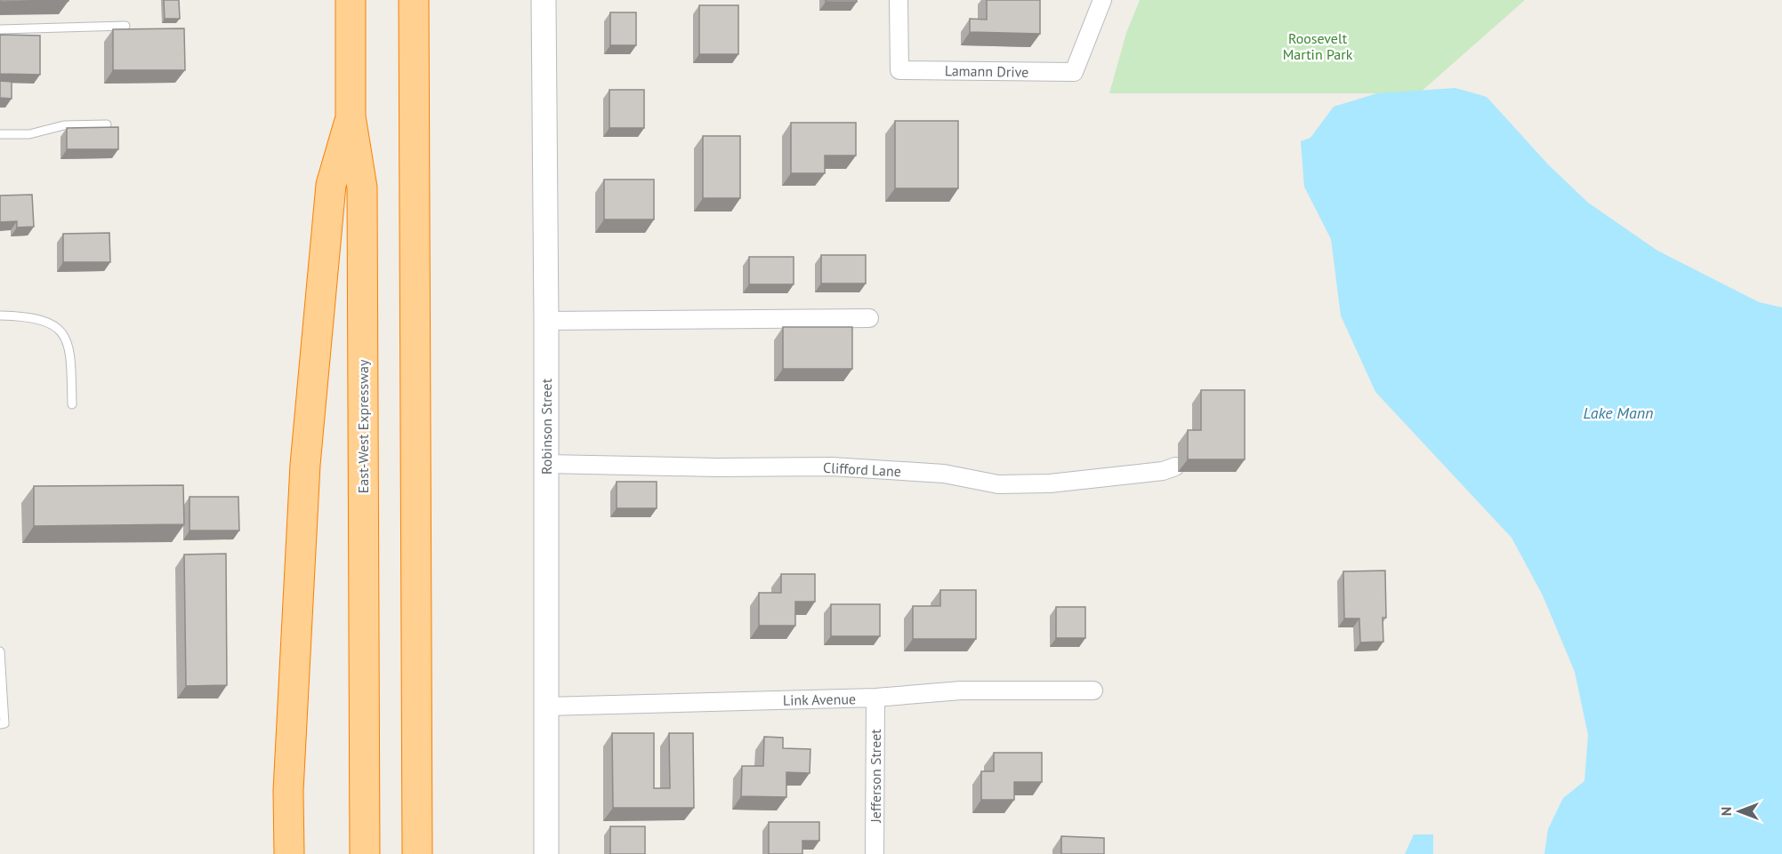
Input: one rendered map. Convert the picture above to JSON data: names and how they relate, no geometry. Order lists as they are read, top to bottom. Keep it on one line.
{"streets":{"highway":["East-West Expressway"],"street":["Lamann Drive","Robinson Street","Clifford Lane","Link Avenue","Jefferson Street"]},"crossings":[["Robinson Street","Clifford Lane"],["Robinson Street","Link Avenue"],["Link Avenue","Jefferson Street"]],"water":["Lake Mann"],"parks":["Roosevelt Martin Park"],"north":"left"}
